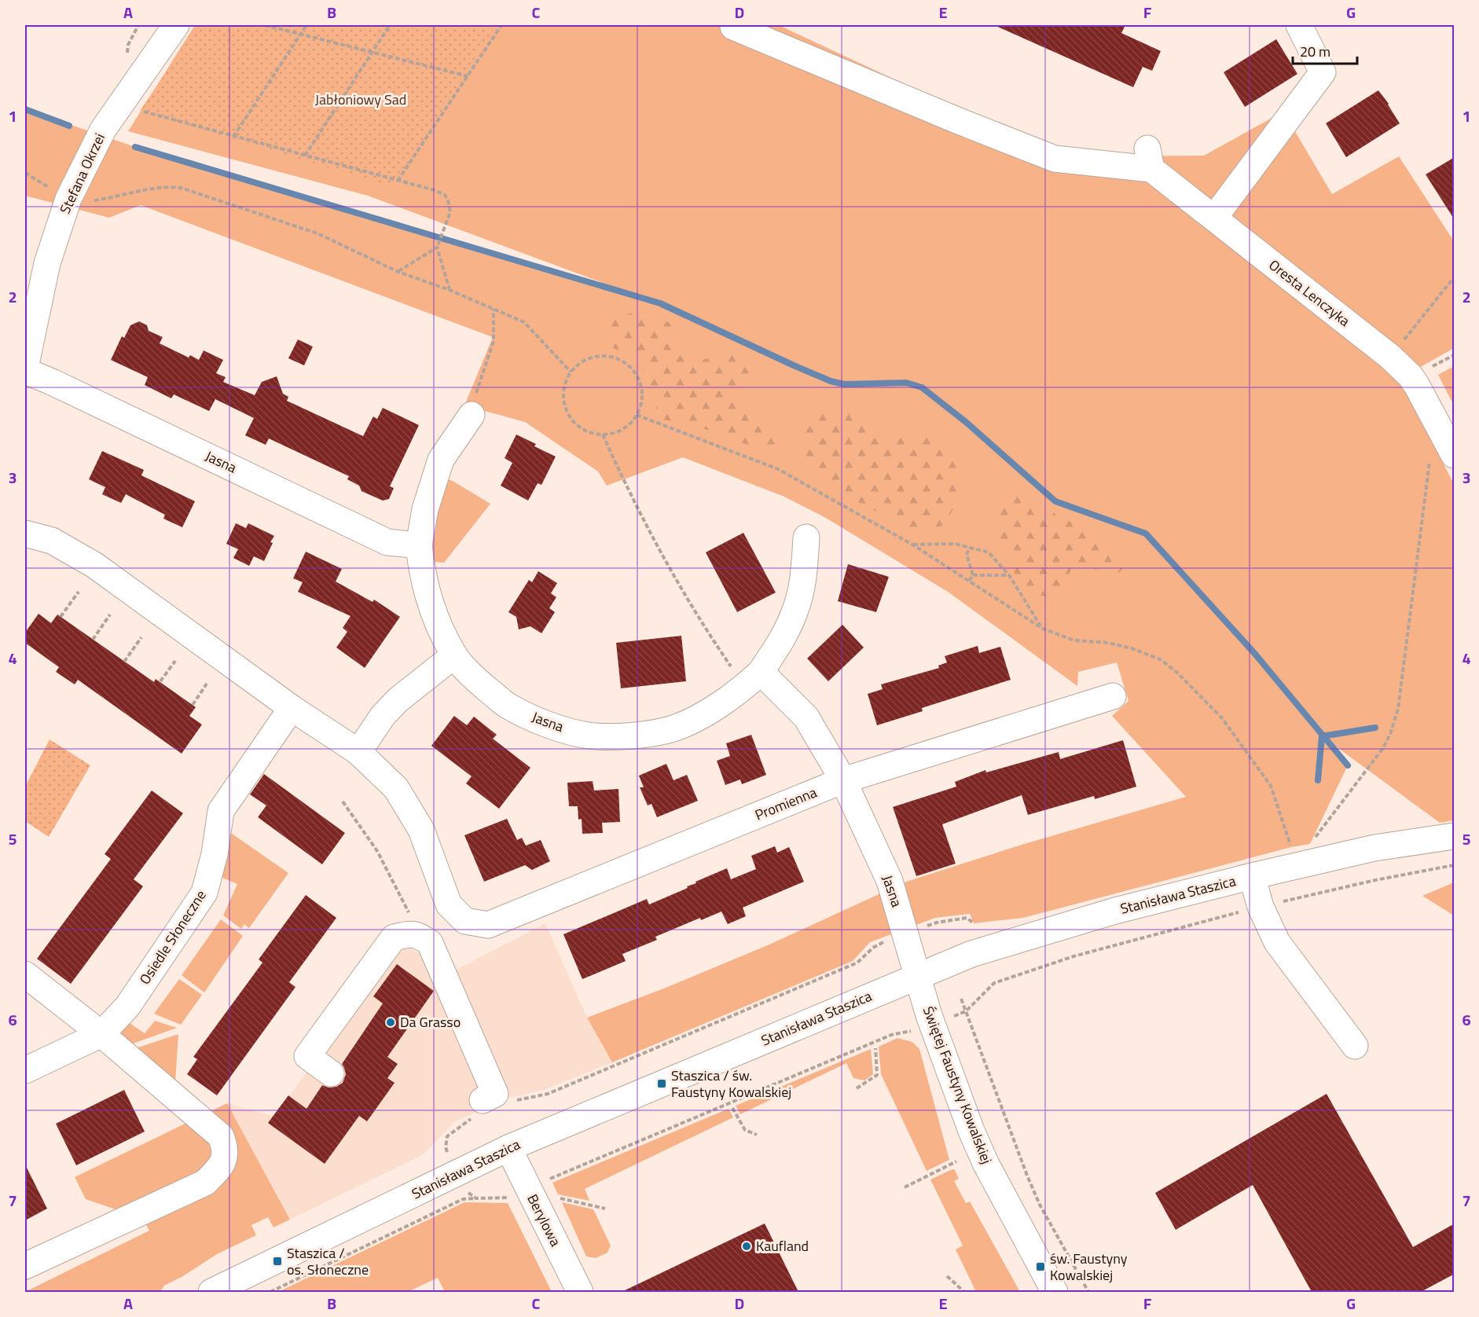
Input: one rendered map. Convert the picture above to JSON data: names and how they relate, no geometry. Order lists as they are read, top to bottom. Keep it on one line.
{"streets":{"street":["Stefana Okrzei","Oresta Lenczyka","Jasna","Promienna","Stanisława Staszica","Osiedle Słoneczne","Świętej Faustyny Kowalskiej","Berylowa"]},"crossings":[["Stefana Okrzei","Jasna"],["Jasna","Promienna"],["Jasna","Stanisława Staszica"],["Jasna","Świętej Faustyny Kowalskiej"],["Stanisława Staszica","Świętej Faustyny Kowalskiej"],["Stanisława Staszica","Berylowa"]],"parks":["Jabłoniowy Sad"],"places":{"other":["Da Grasso","Kaufland"],"transit":["Staszica / św. Faustyny Kowalskiej","Staszica / os. Słoneczne","św. Faustyny Kowalskiej"]},"scale_bar":"20 m","grid":{"columns":["A","B","C","D","E","F","G"],"rows":["1","2","3","4","5","6","7"]}}
